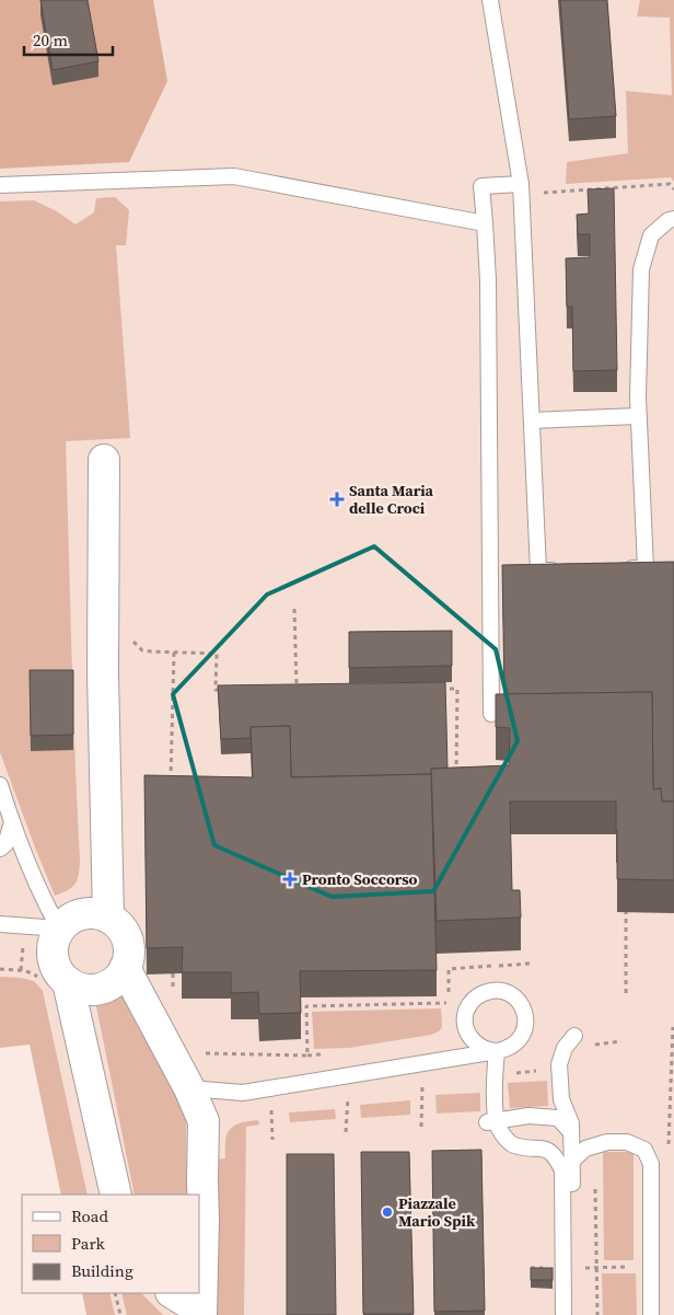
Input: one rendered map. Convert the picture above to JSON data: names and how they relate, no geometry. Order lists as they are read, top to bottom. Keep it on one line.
{"places":{"health":["Santa Maria delle Croci","Pronto Soccorso"],"other":["Piazzale Mario Spik"]},"legend":["Road","Park","Building"],"scale_bar":"20 m"}
